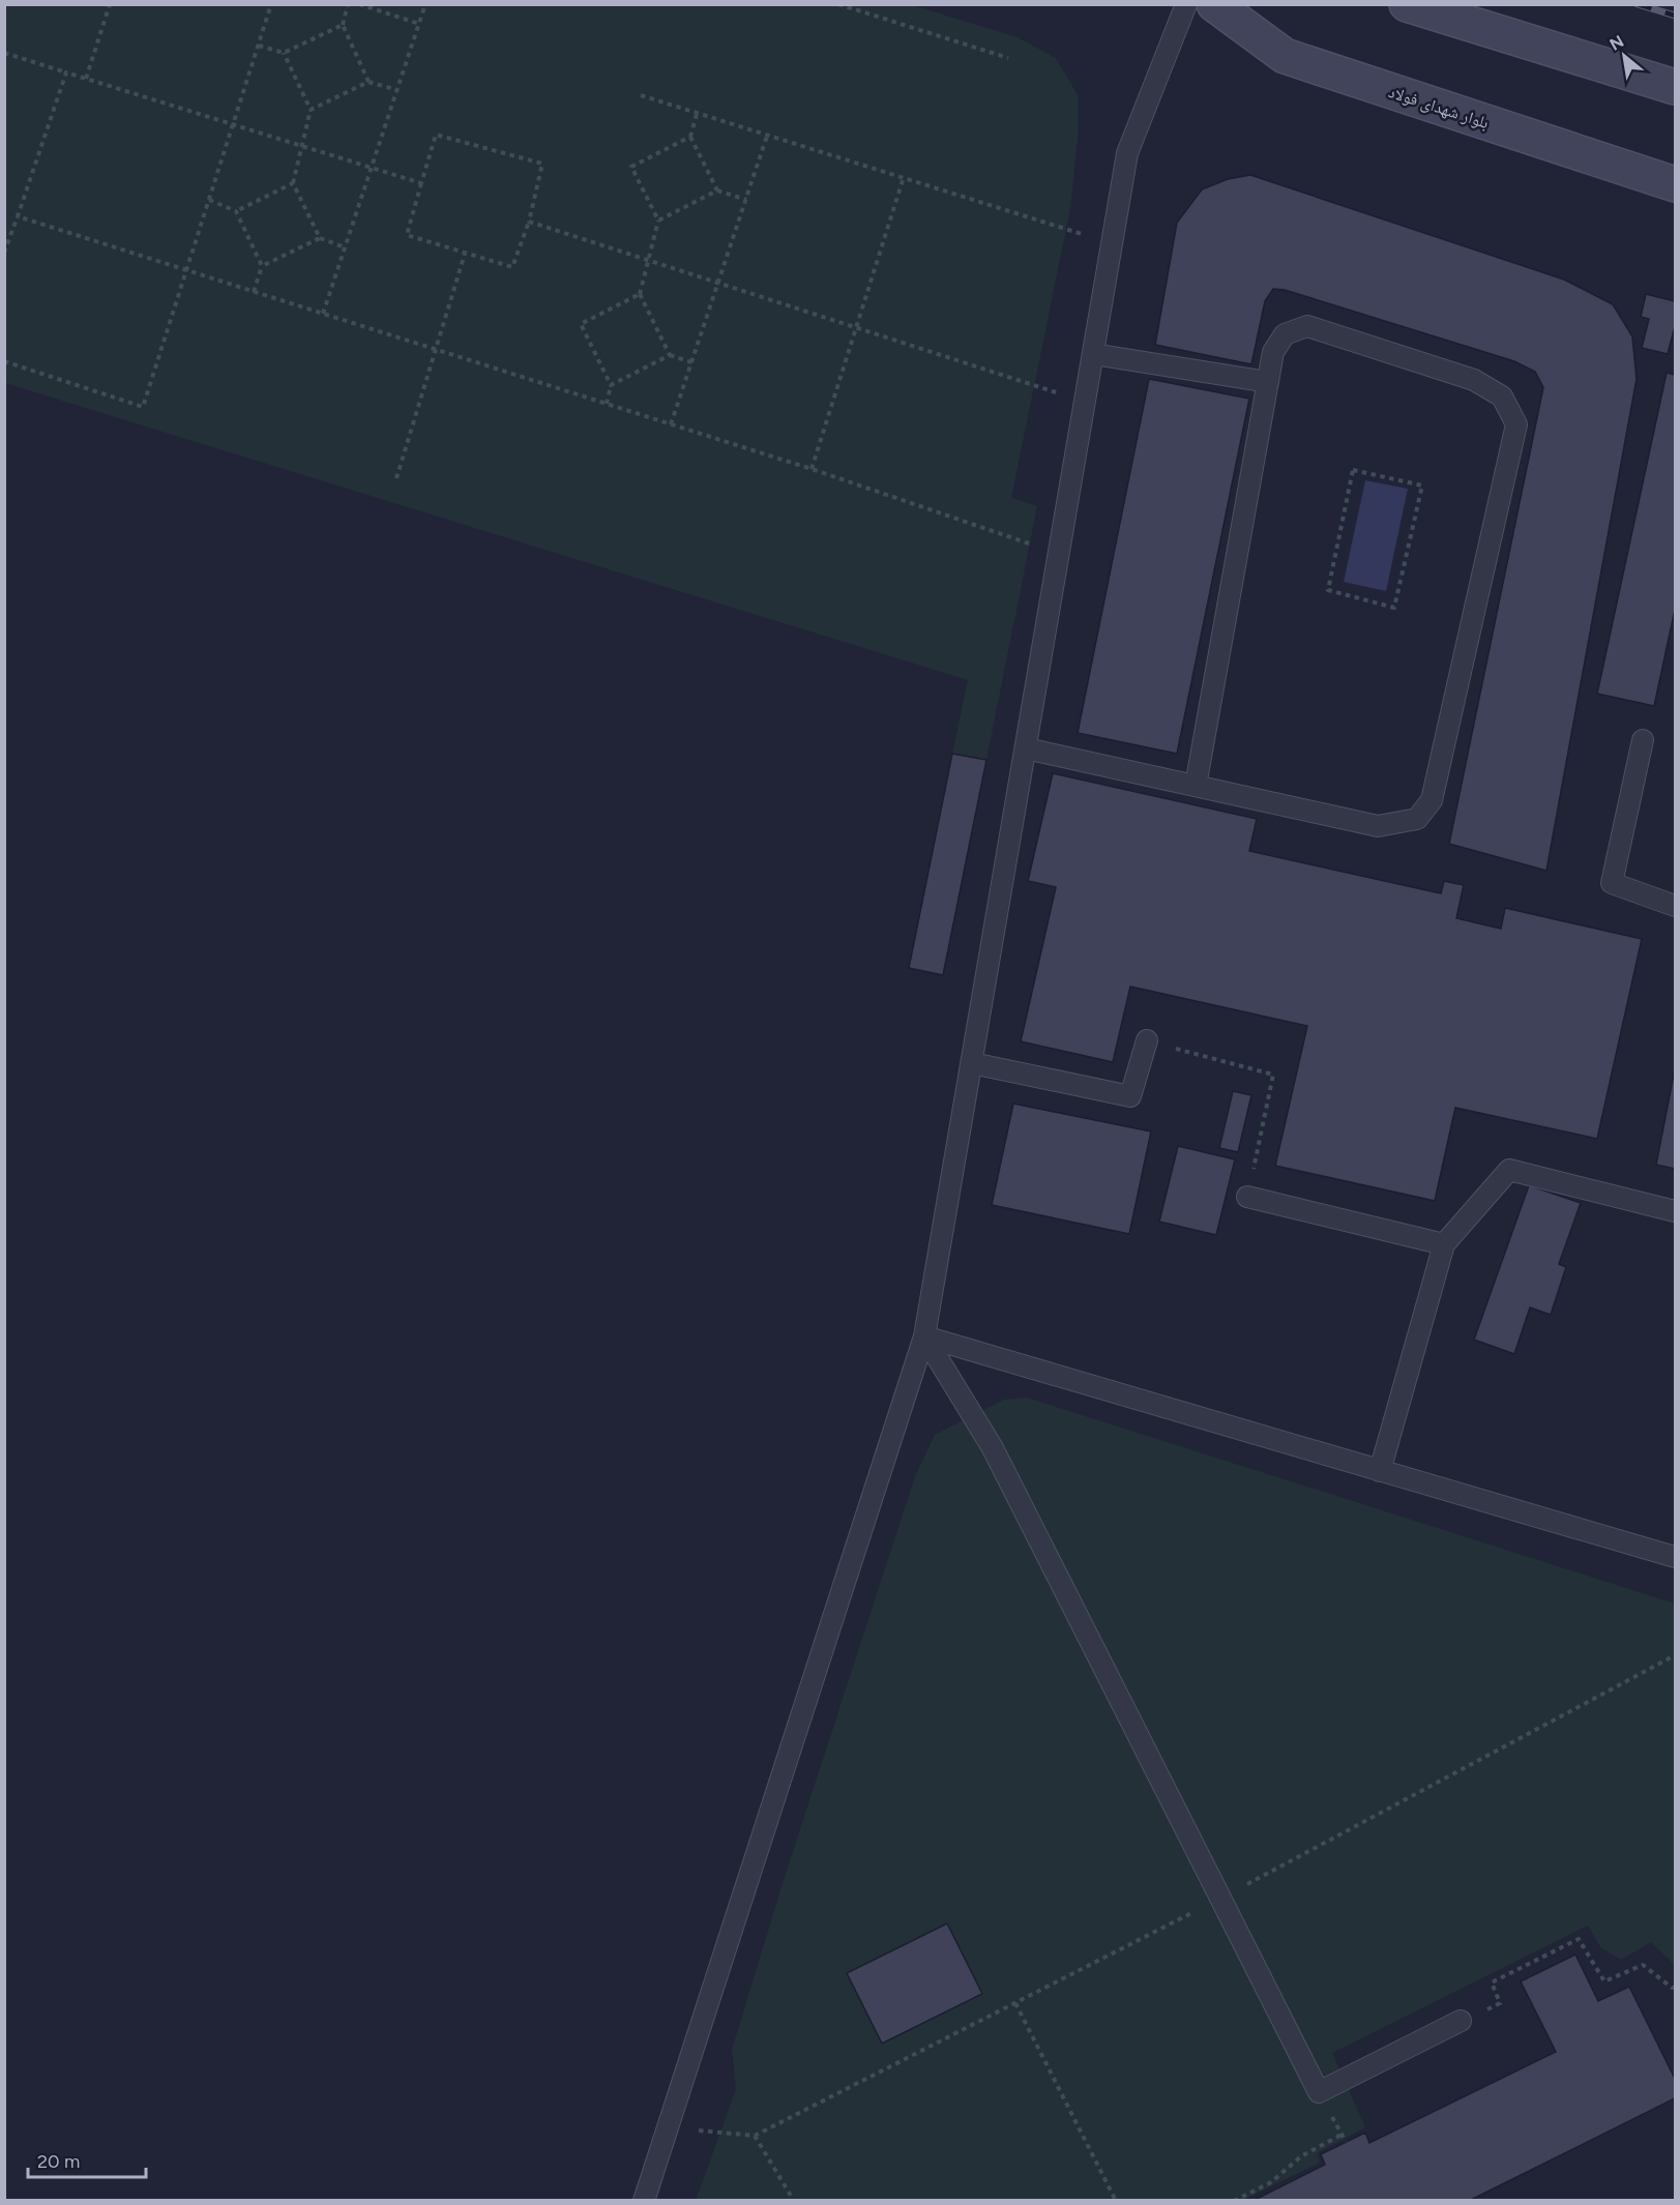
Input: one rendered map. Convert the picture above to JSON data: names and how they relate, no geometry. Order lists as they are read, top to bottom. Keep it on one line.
{"streets":{"street":["بلوار شهدای فولاد"]},"scale_bar":"20 m","north":"top left"}
